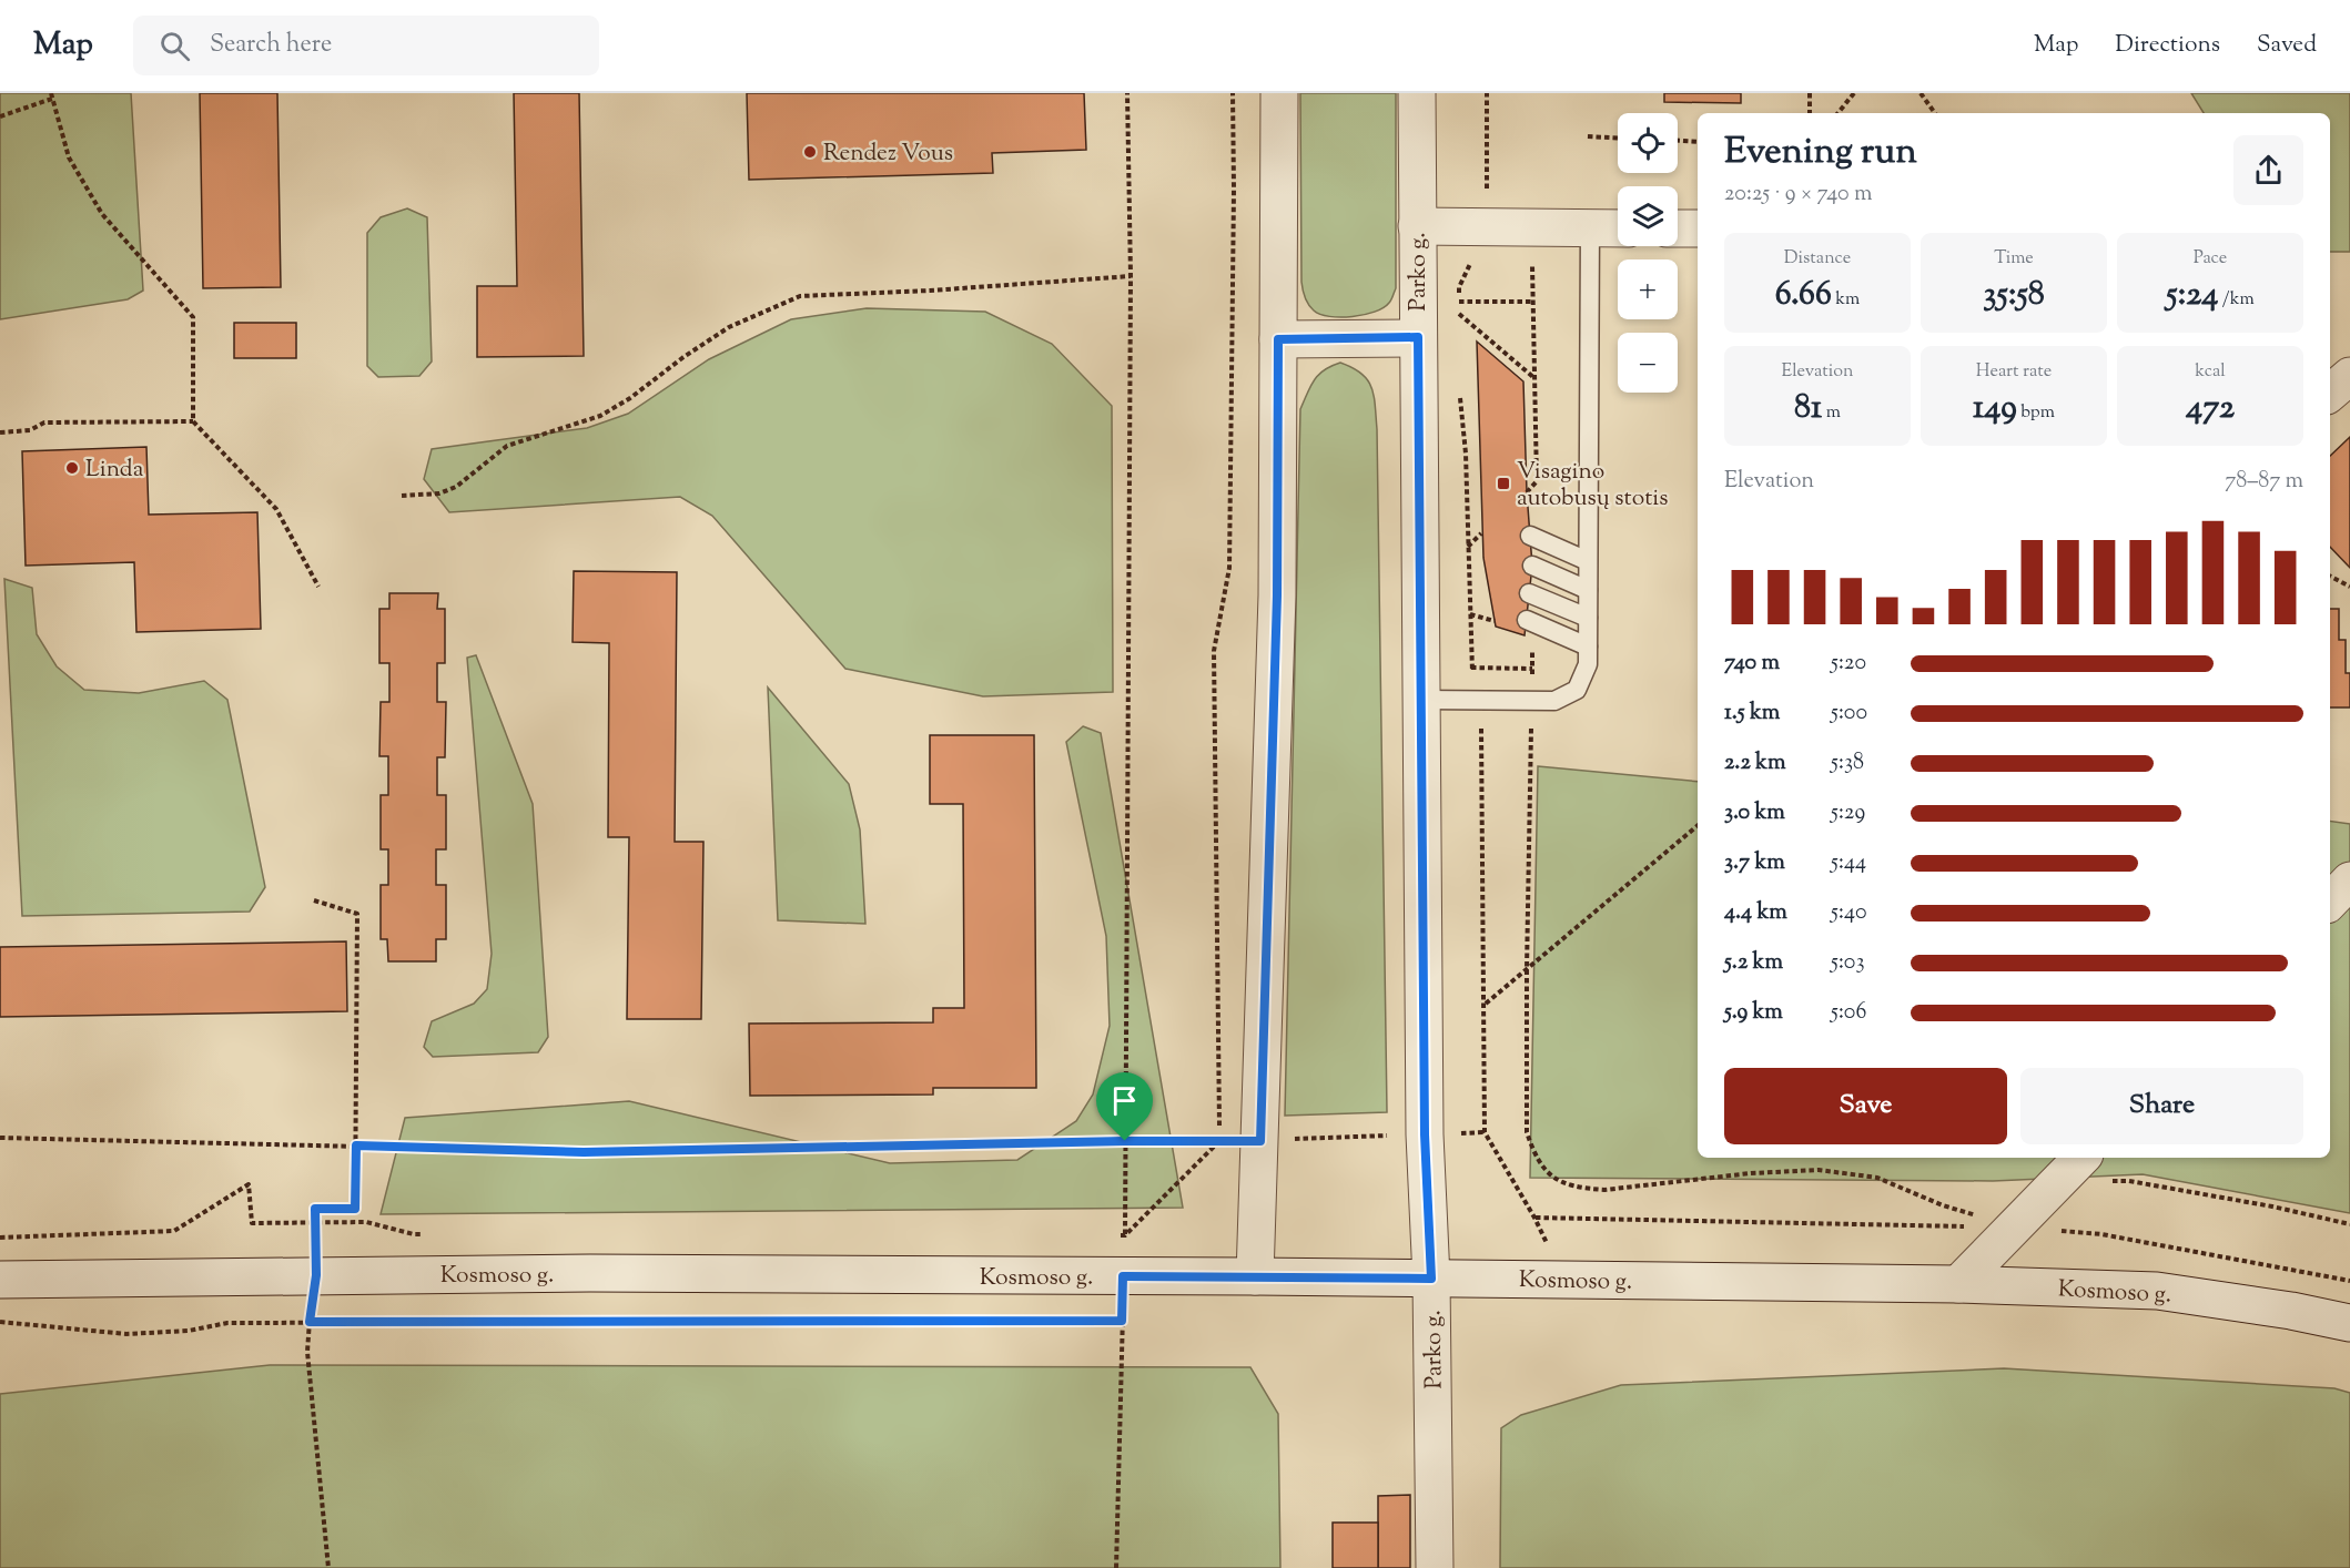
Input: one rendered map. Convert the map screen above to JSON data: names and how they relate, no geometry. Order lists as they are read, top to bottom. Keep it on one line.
{"streets":{"street":["Parko g.","Kosmoso g."]},"crossings":[["Parko g.","Kosmoso g."]],"places":{"other":["Rendez Vous","Linda"],"transit":["Visagino autobusų stotis"]},"page":{"header":"Map","search":"Search here","nav":["Map","Directions","Saved"],"map_buttons":["+","−"],"heading":["Evening run","20:25 · 9 × 740 m"],"stats":[["Distance","6.66 km"],["Time","35:58"],["Pace","5:24 /km"],["Elevation","81 m"],["Heart rate","149 bpm"],["kcal","472"]],"chart":["Elevation","78–87 m"],"list":[{"name":"740 m","note":"5:20"},{"name":"1.5 km","note":"5:00"},{"name":"2.2 km","note":"5:38"},{"name":"3.0 km","note":"5:29"},{"name":"3.7 km","note":"5:44"},{"name":"4.4 km","note":"5:40"},{"name":"5.2 km","note":"5:03"},{"name":"5.9 km","note":"5:06"}],"buttons":["Save","Share"]}}
